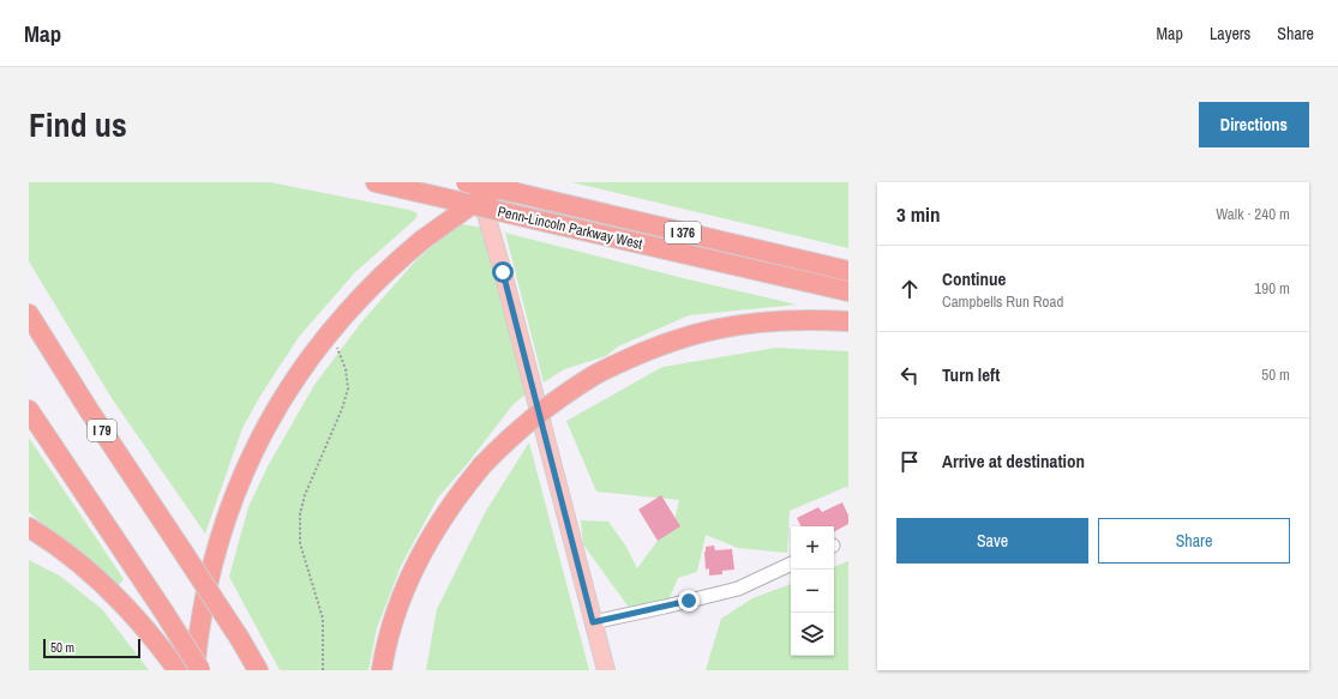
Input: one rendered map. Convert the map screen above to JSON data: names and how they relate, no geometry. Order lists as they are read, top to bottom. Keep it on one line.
{"streets":{"highway":["Penn-Lincoln Parkway West","I 376","I 79"]},"scale_bar":"50 m","page":{"header":"Map","nav":["Map","Layers","Share"],"title":"Find us","buttons":["Directions",["Save","Share"]],"heading":["3 min","Walk · 240 m"],"list":[["Continue","Campbells Run Road","190 m"],["Turn left","50 m"],"Arrive at destination"],"map_buttons":["+","−"],"scale":"50 m"}}
